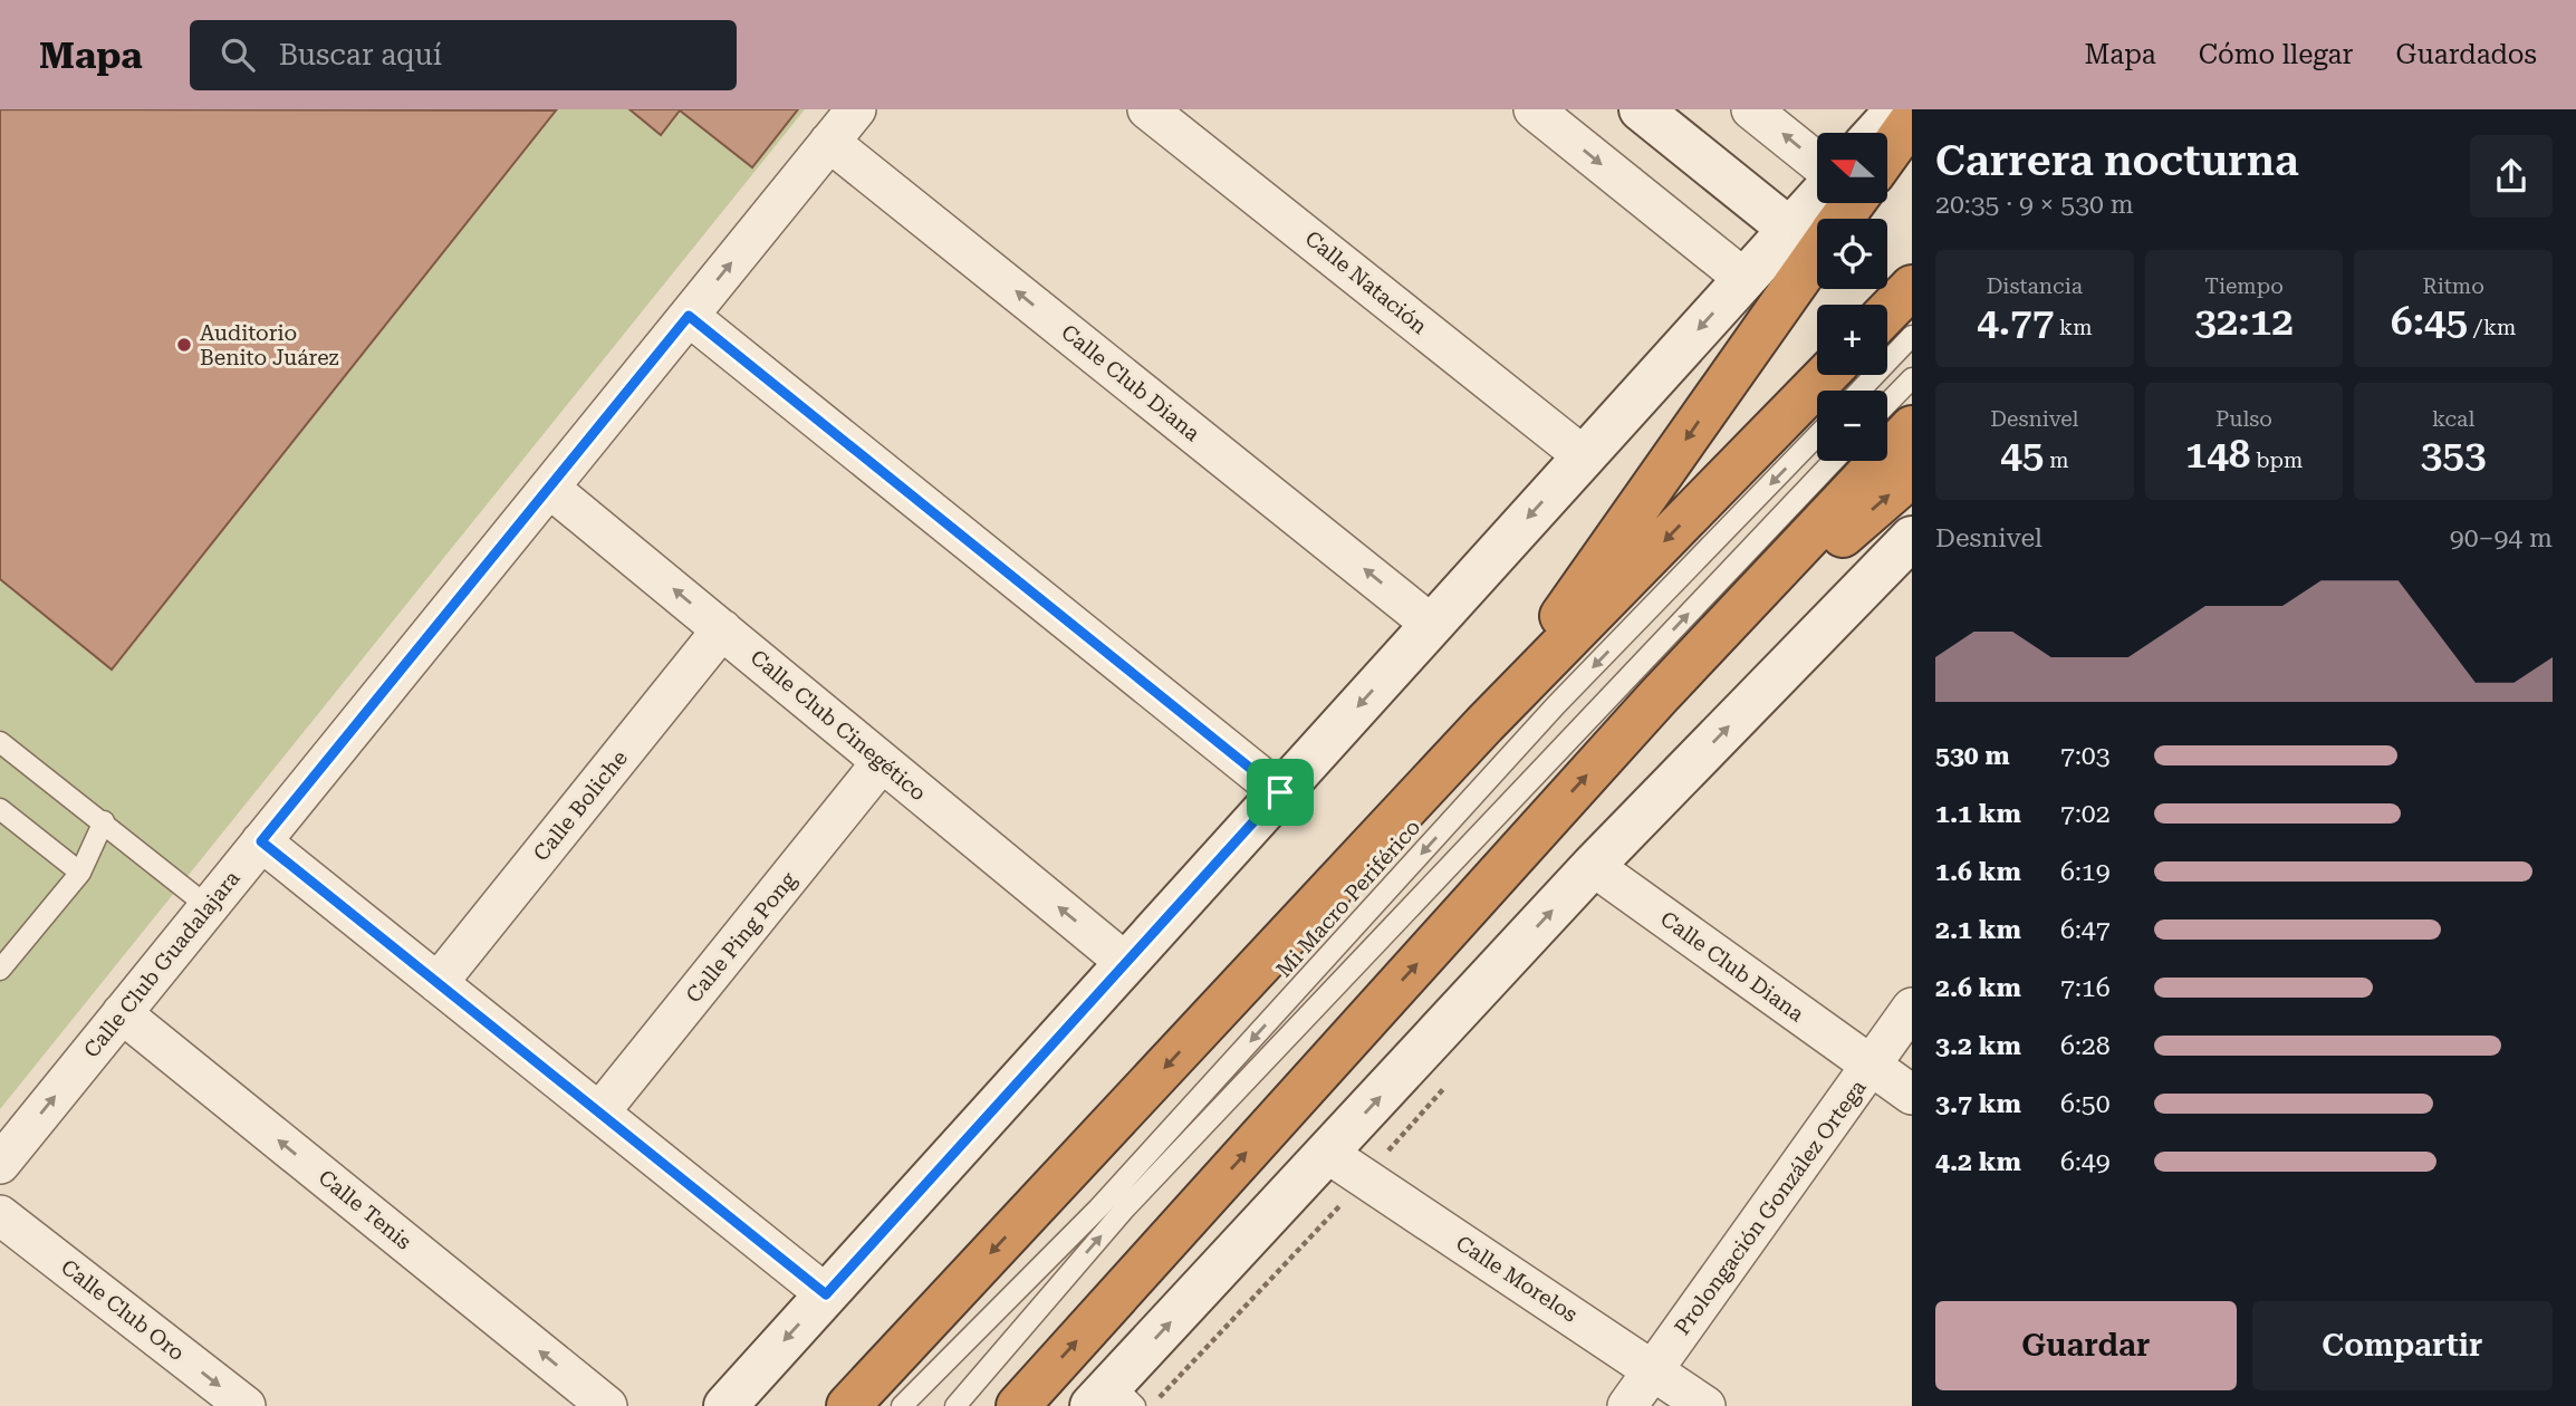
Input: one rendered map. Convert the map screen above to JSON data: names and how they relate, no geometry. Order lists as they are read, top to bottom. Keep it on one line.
{"streets":{"street":["Calle Natación","Calle Club Diana","Calle Club Cinegético","Calle Boliche","Calle Ping Pong","Calle Club Guadalajara","Prolongación González Ortega","Calle Tenis","Calle Morelos","Calle Club Oro"],"lane":["Mi Macro Periférico"]},"crossings":[["Calle Club Diana","Calle Club Guadalajara"],["Calle Club Diana","Prolongación González Ortega"],["Calle Club Cinegético","Calle Boliche"],["Calle Club Cinegético","Calle Ping Pong"],["Calle Club Cinegético","Calle Club Guadalajara"],["Calle Club Guadalajara","Calle Tenis"],["Prolongación González Ortega","Calle Morelos"]],"one_way":["Calle Club Oro"],"places":["Auditorio Benito Juárez"],"north":"left","page":{"header":"Mapa","search":"Buscar aquí","nav":["Mapa","Cómo llegar","Guardados"],"heading":["Carrera nocturna","20:35 · 9 × 530 m"],"map_buttons":["+","−"],"stats":[["Distancia","4.77 km"],["Tiempo","32:12"],["Ritmo","6:45 /km"],["Desnivel","45 m"],["Pulso","148 bpm"],["kcal","353"]],"chart":["Desnivel","90–94 m"],"list":[{"name":"530 m","note":"7:03"},{"name":"1.1 km","note":"7:02"},{"name":"1.6 km","note":"6:19"},{"name":"2.1 km","note":"6:47"},{"name":"2.6 km","note":"7:16"},{"name":"3.2 km","note":"6:28"},{"name":"3.7 km","note":"6:50"},{"name":"4.2 km","note":"6:49"}],"buttons":["Guardar","Compartir"]}}
